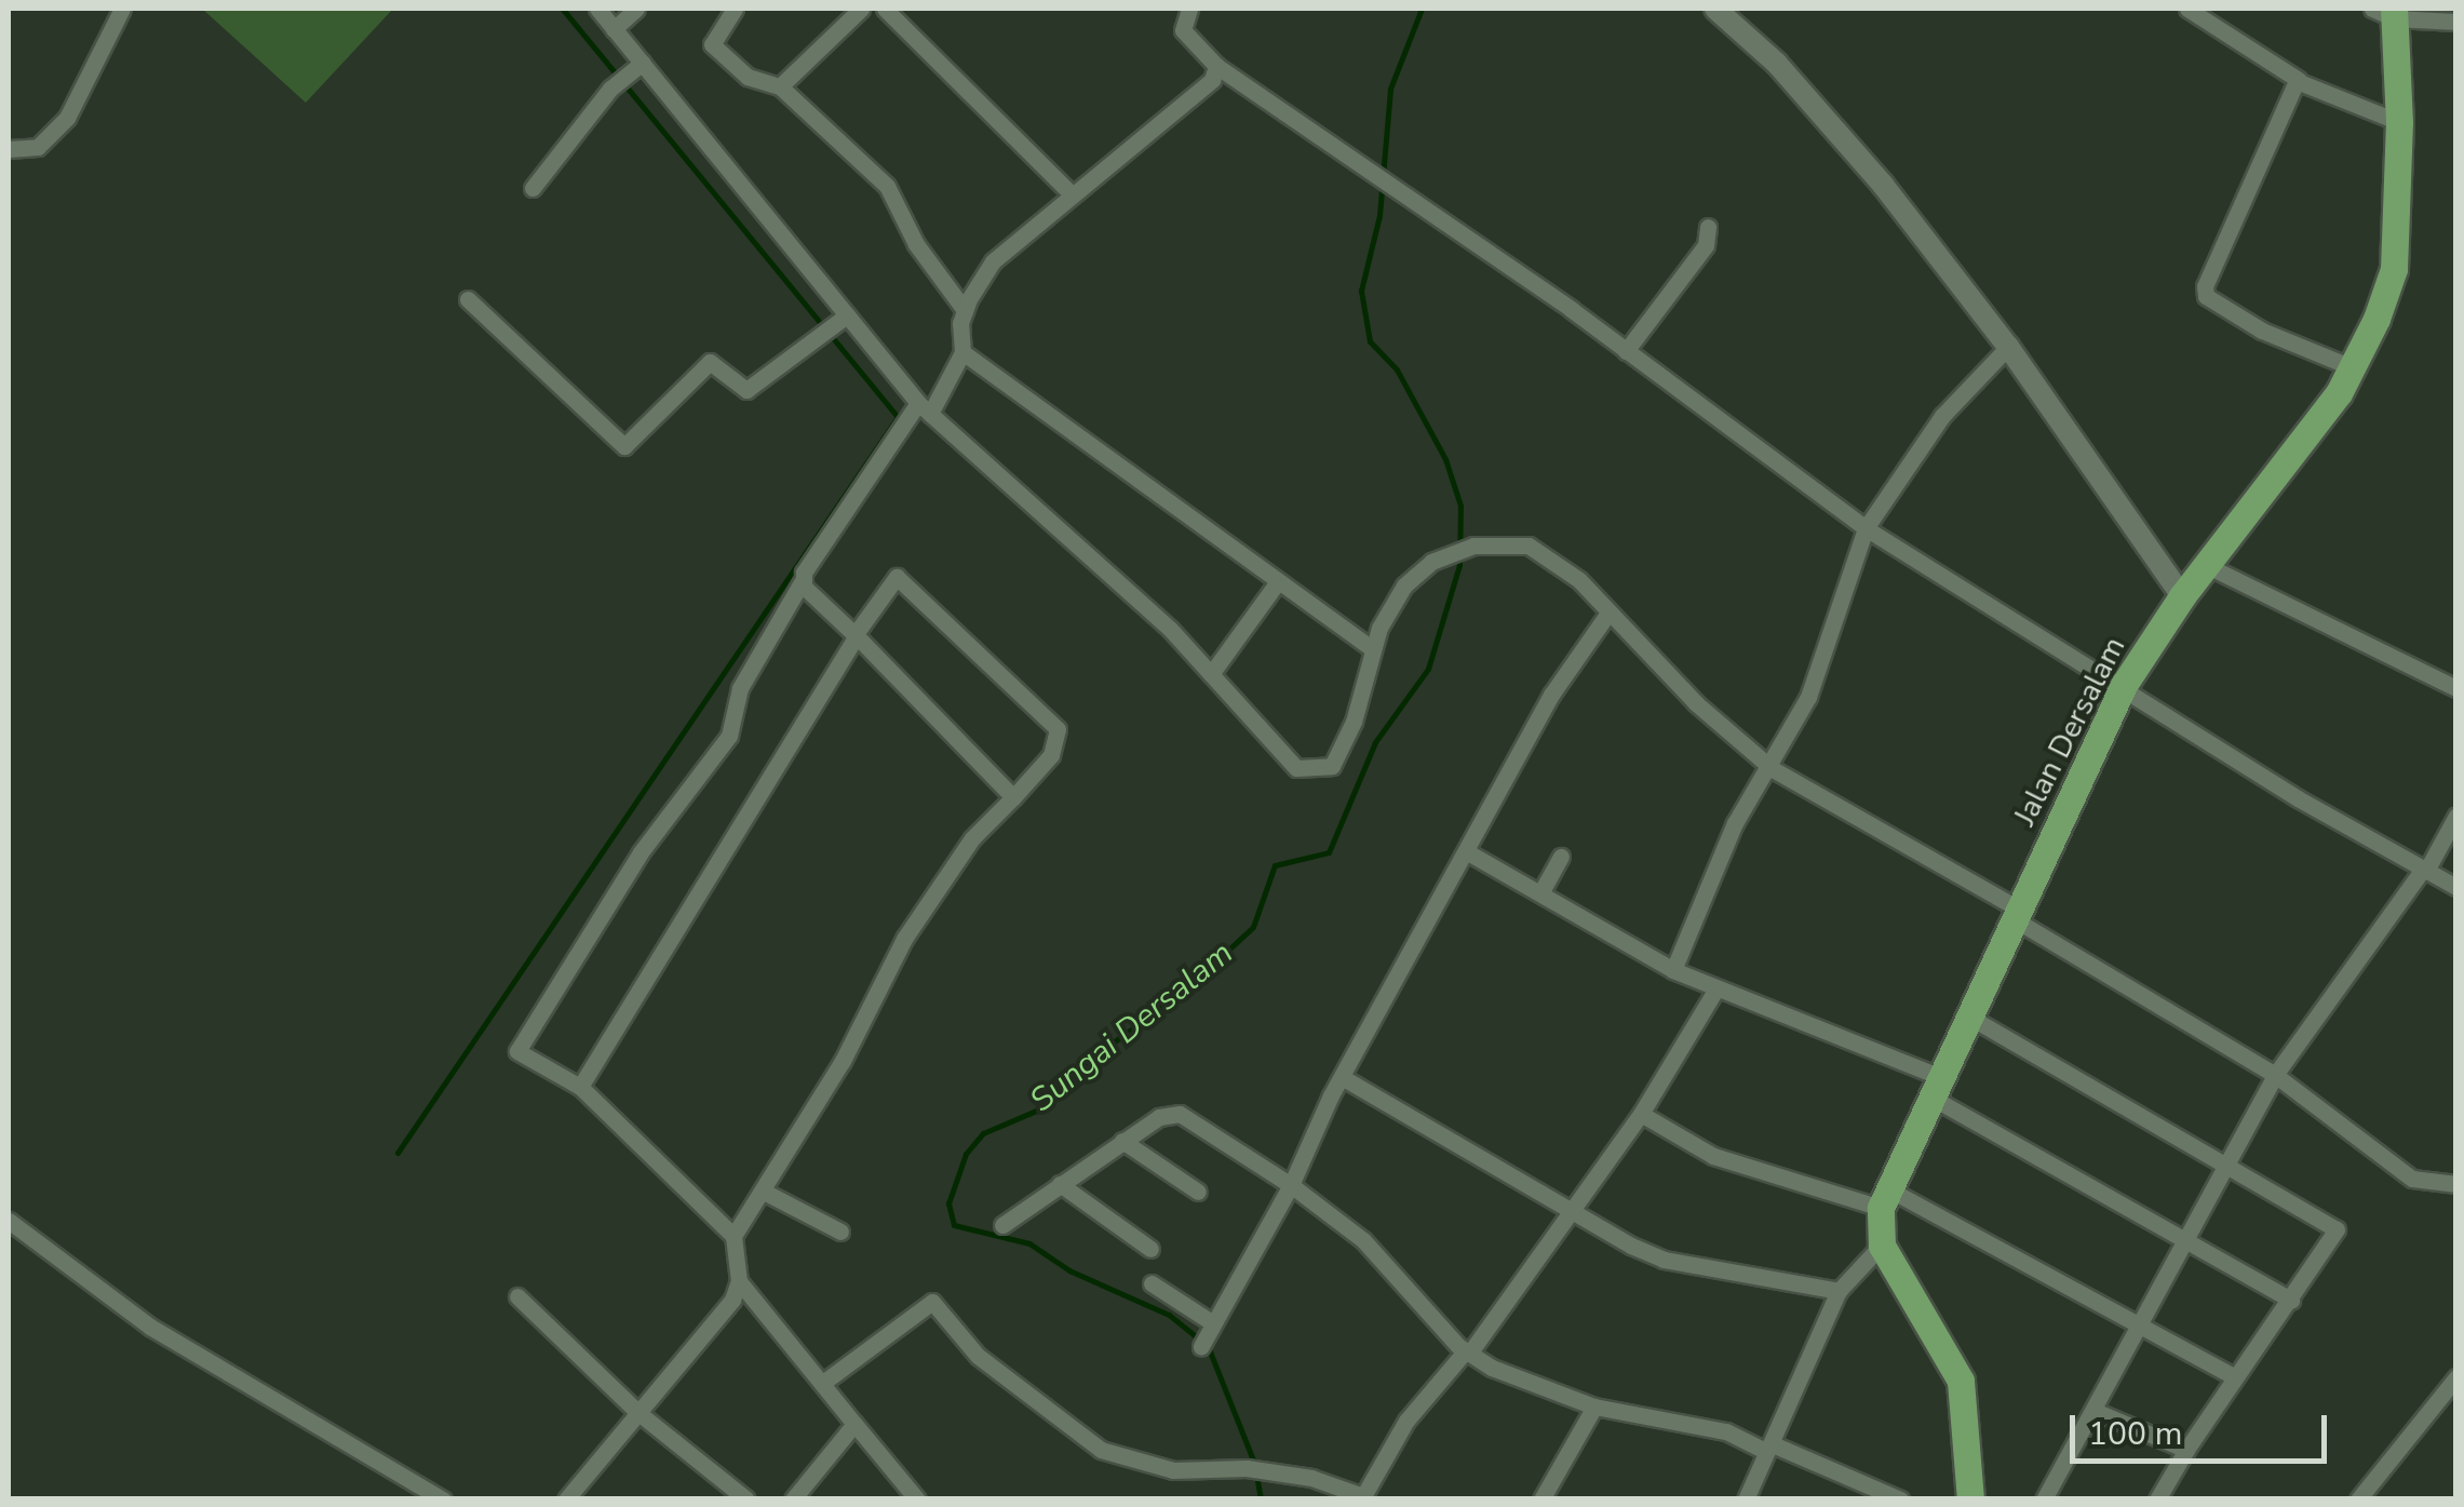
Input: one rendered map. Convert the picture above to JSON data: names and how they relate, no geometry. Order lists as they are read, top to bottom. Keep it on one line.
{"streets":{"main road":["Jalan Dersalam"]},"water":["Sungai Dersalam"],"scale_bar":"100 m"}
